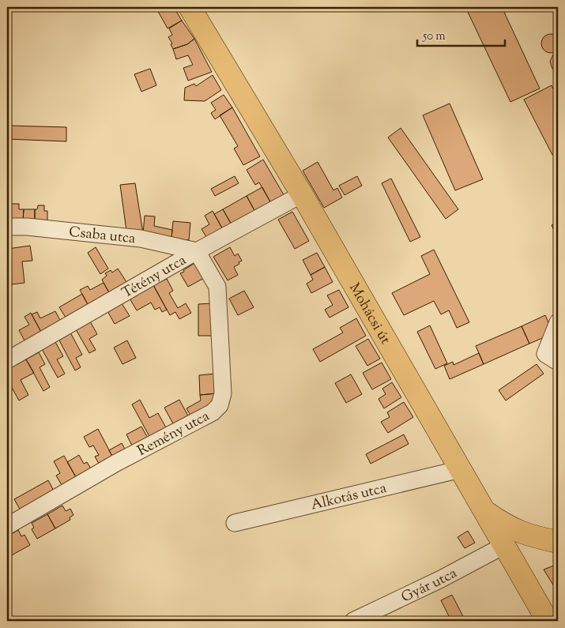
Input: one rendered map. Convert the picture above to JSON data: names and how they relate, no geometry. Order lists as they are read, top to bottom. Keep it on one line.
{"streets":{"main road":["Mohácsi út"],"street":["Csaba utca","Tétény utca","Remény utca","Alkotás utca","Gyár utca"]},"crossings":[["Csaba utca","Tétény utca"],["Csaba utca","Remény utca"],["Tétény utca","Mohácsi út"],["Tétény utca","Remény utca"],["Mohácsi út","Alkotás utca"],["Mohácsi út","Gyár utca"]],"scale_bar":"50 m"}
